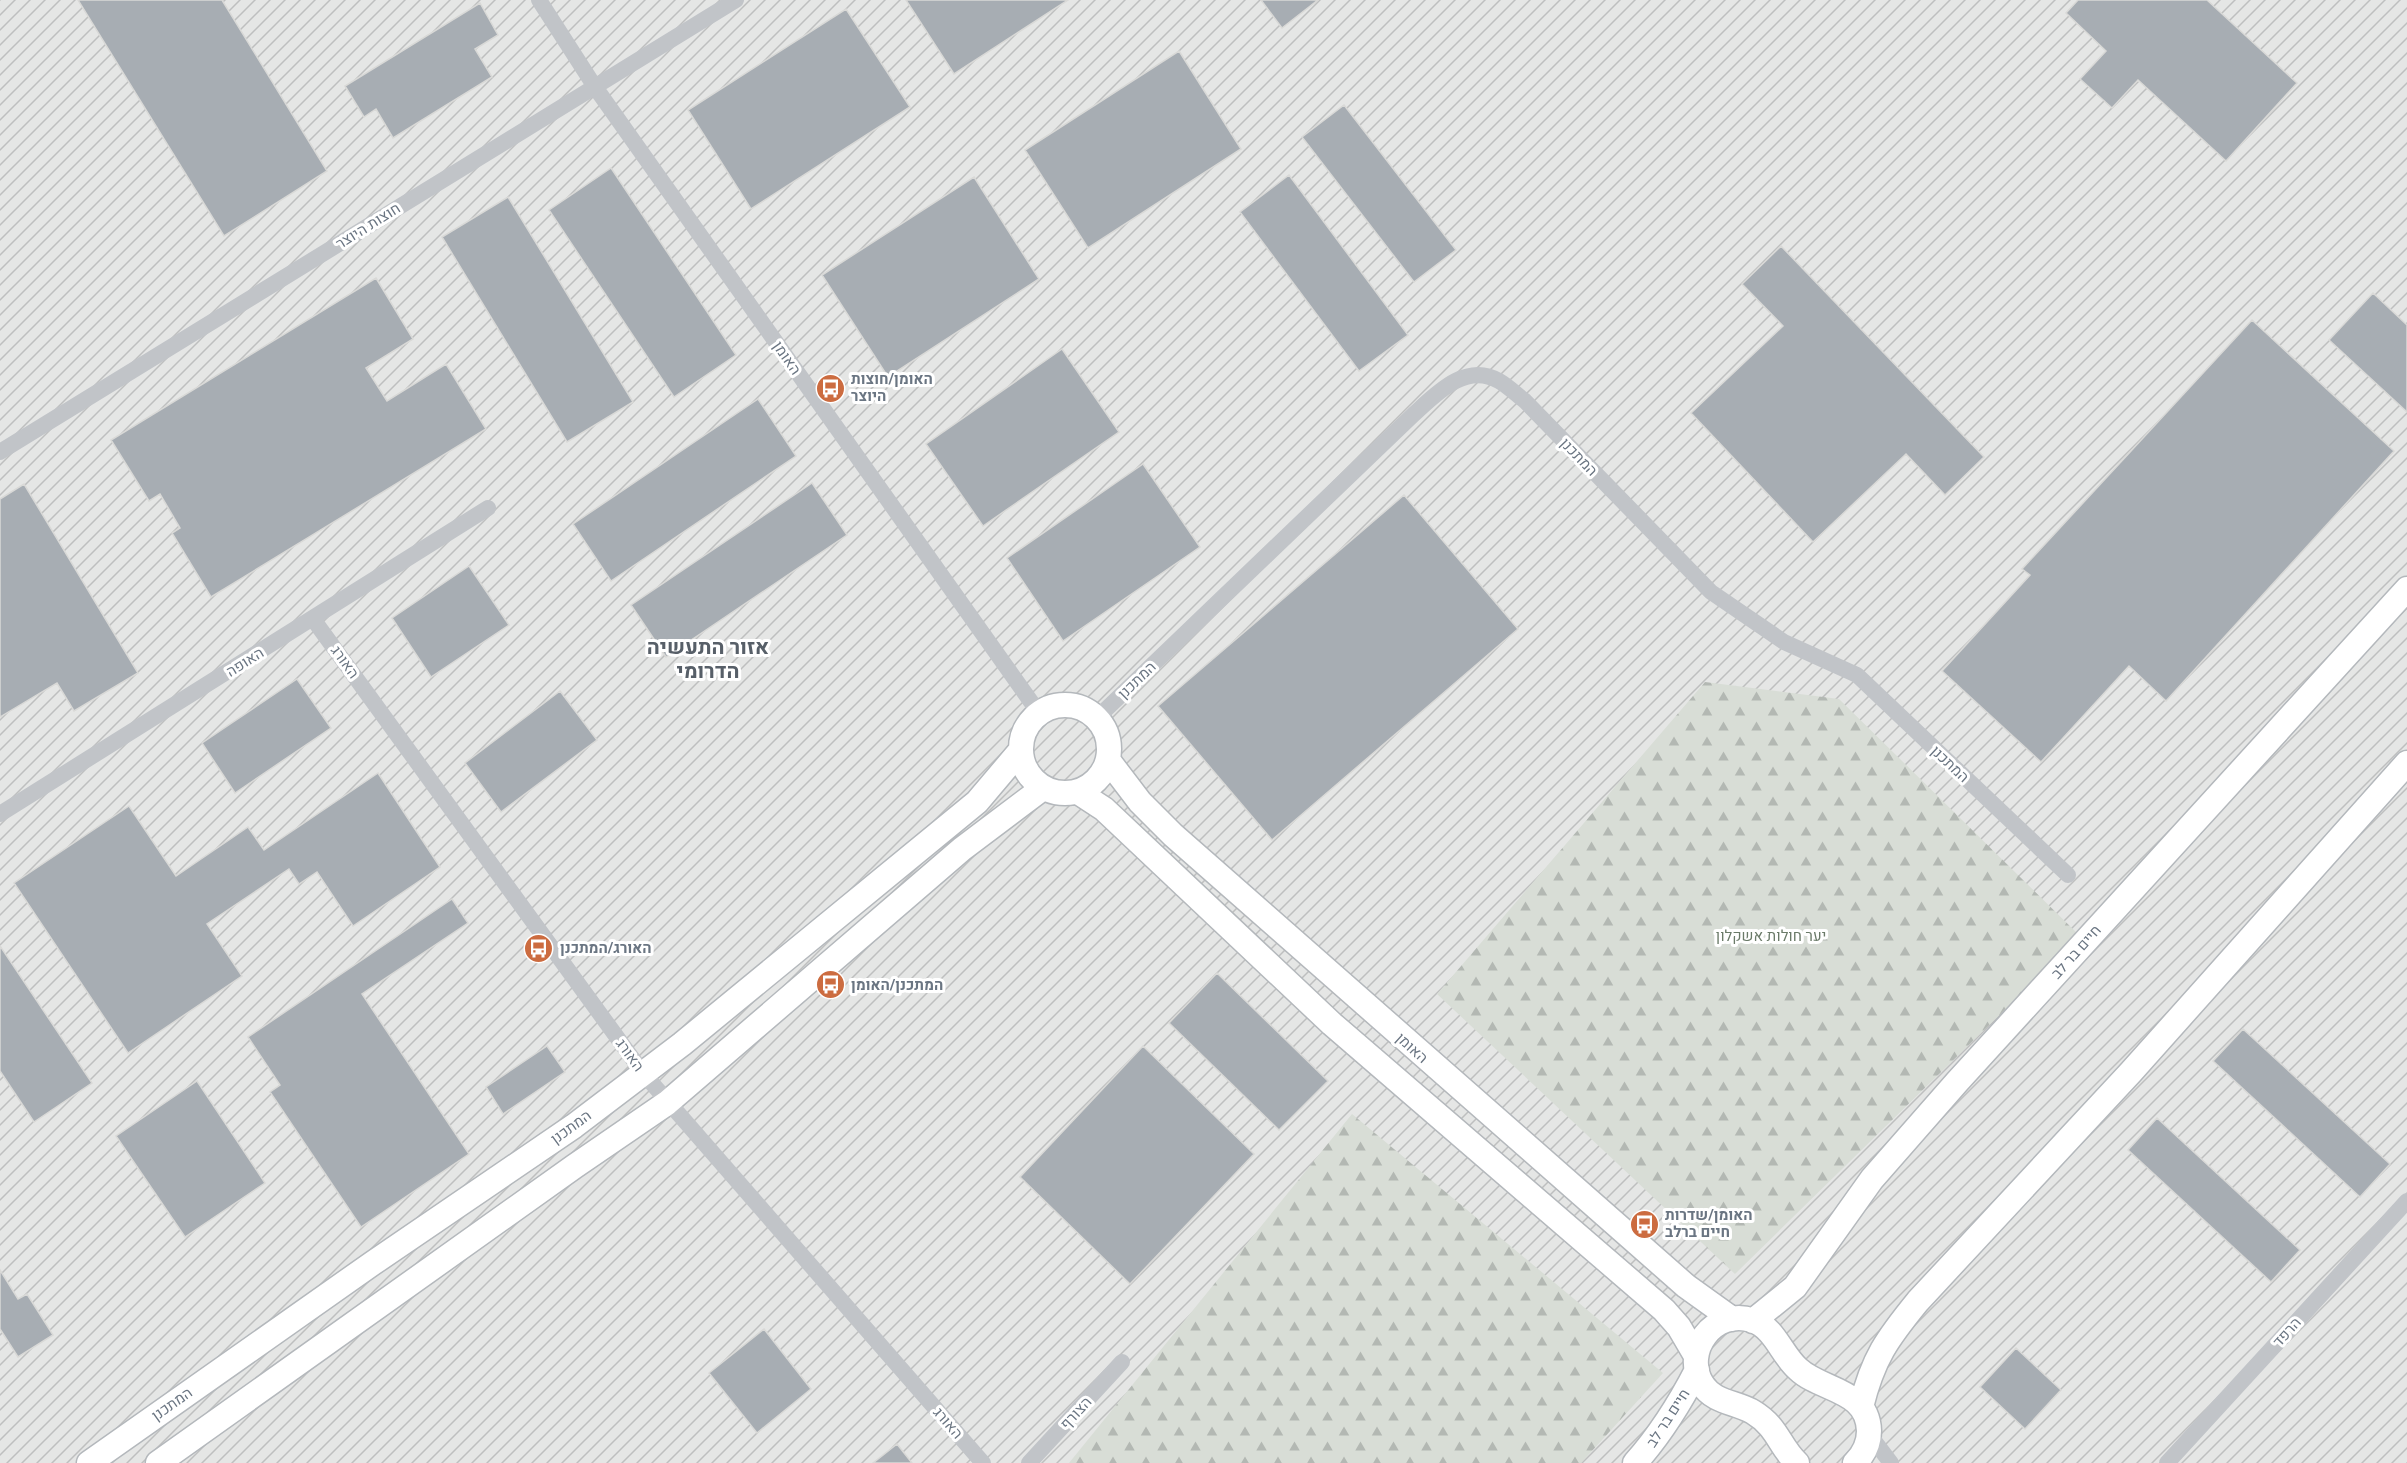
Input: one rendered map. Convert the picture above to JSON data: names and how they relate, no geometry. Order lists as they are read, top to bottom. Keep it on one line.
{"streets":{"street":["חוצות היוצר","האומן","המתכנן","האופה","האורג","חיים בר לב","הרפד","הצורף"]},"crossings":[["חוצות היוצר","האומן"],["האומן","המתכנן"],["האומן","חיים בר לב"],["המתכנן","האורג"],["האופה","האורג"]],"districts":["אזור התעשיה הדרומי"],"parks":["יער חולות אשקלון"],"places":{"bus stop":["האומן/חוצות היוצר","האורג/המתכנן","המתכנן/האומן","האומן/שדרות חיים ברלב"]}}
